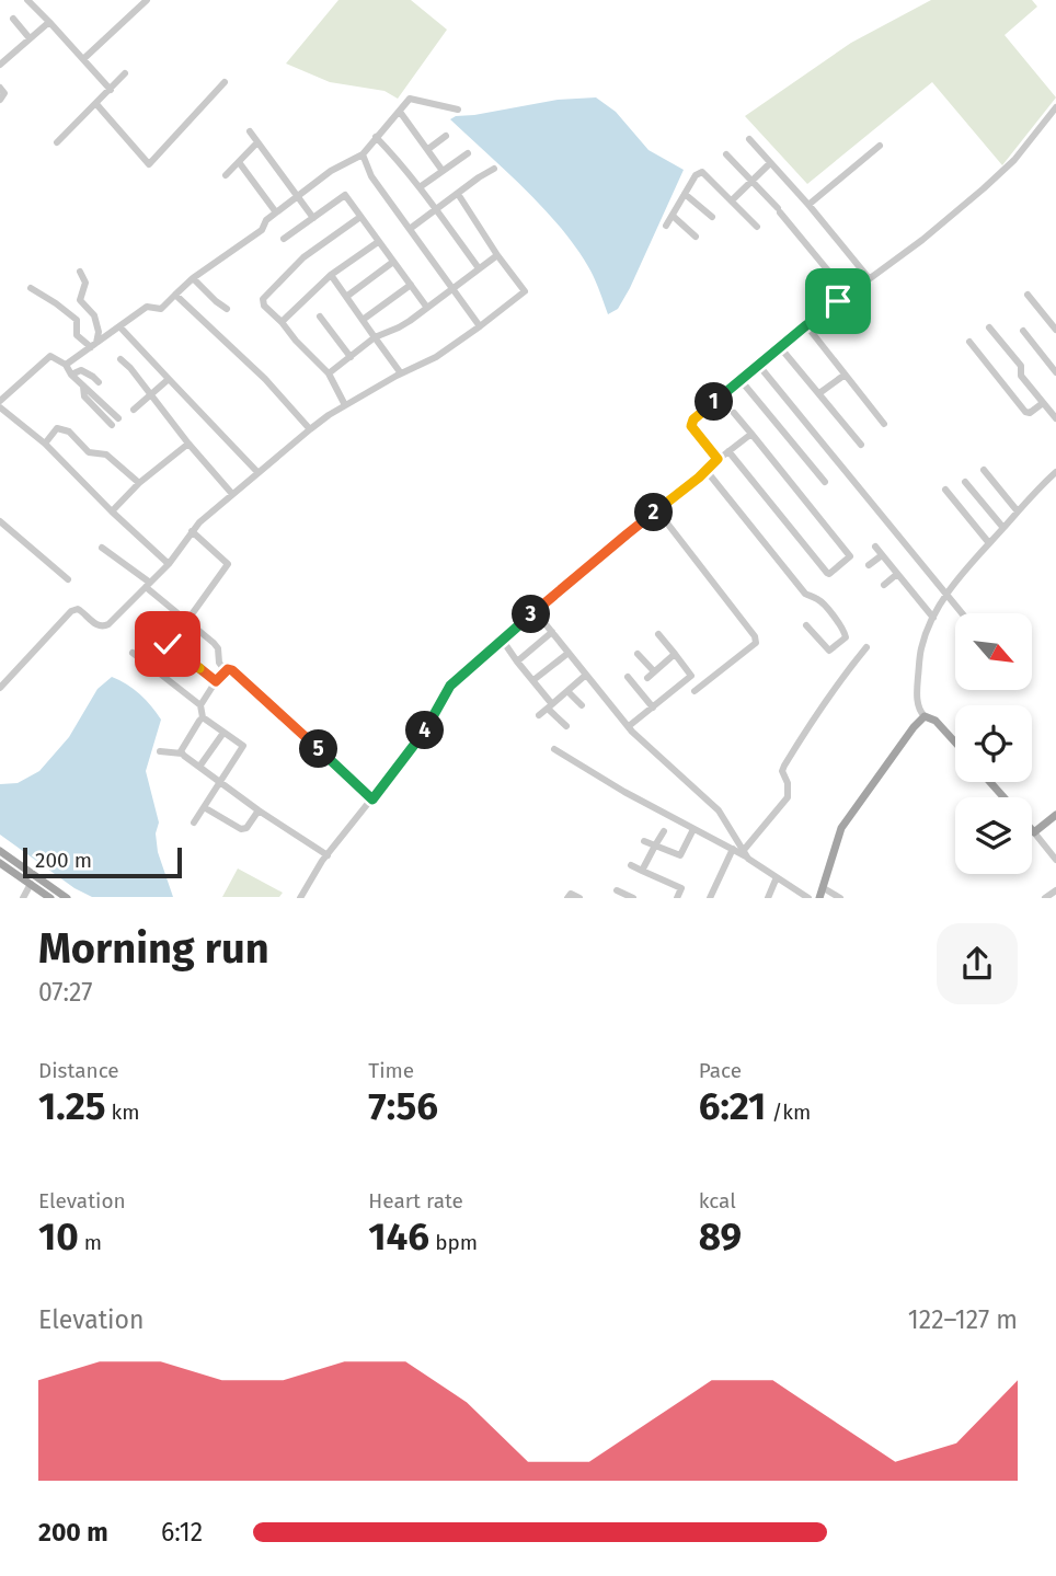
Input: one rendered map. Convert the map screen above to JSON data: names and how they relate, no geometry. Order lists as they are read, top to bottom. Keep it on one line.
{"scale_bar":"200 m","north":"bottom right","page":{"pins":["1","2","3","4","5"],"scale":"200 m","heading":["Morning run","07:27"],"stats":[["Distance","1.25 km"],["Time","7:56"],["Pace","6:21 /km"],["Elevation","10 m"],["Heart rate","146 bpm"],["kcal","89"]],"chart":["Elevation","122–127 m"],"list":[{"name":"200 m","note":"6:12"}]}}
